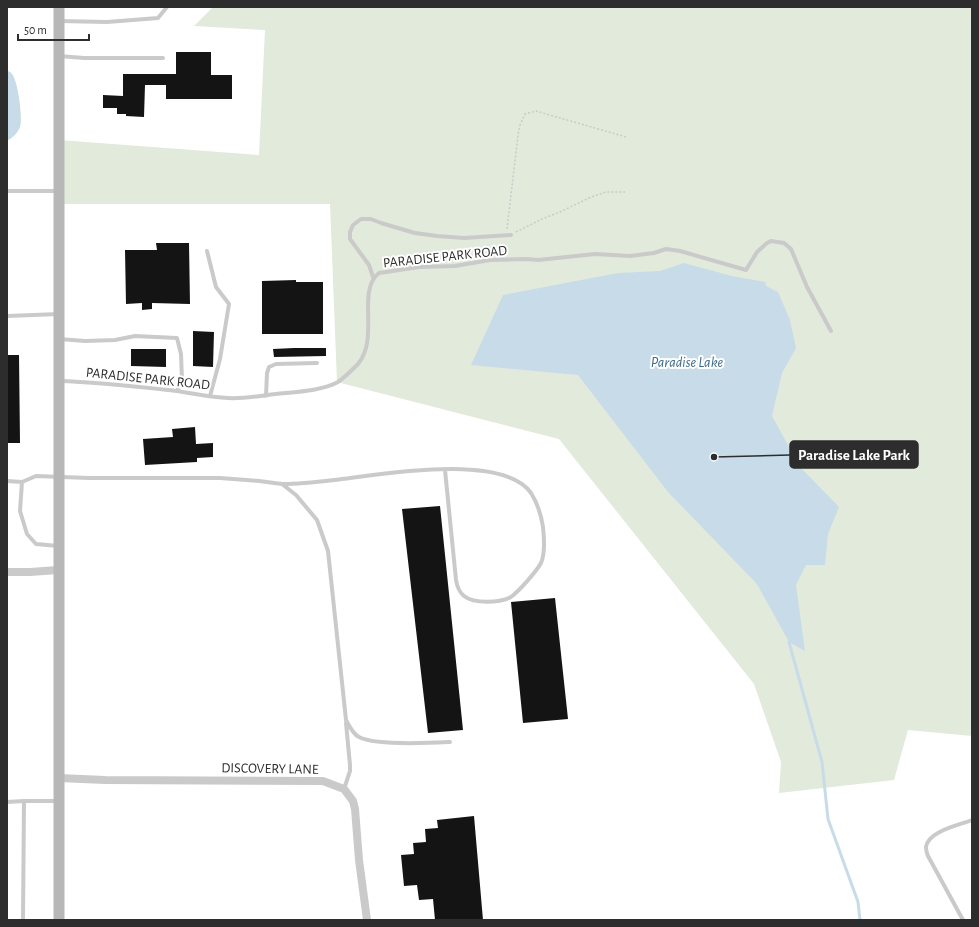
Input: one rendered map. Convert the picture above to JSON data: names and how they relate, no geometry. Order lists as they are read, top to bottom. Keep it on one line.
{"streets":{"street":["DISCOVERY LANE"],"lane":["PARADISE PARK ROAD"]},"water":["Paradise Lake"],"places":["Paradise Lake Park"],"scale_bar":"50 m"}
